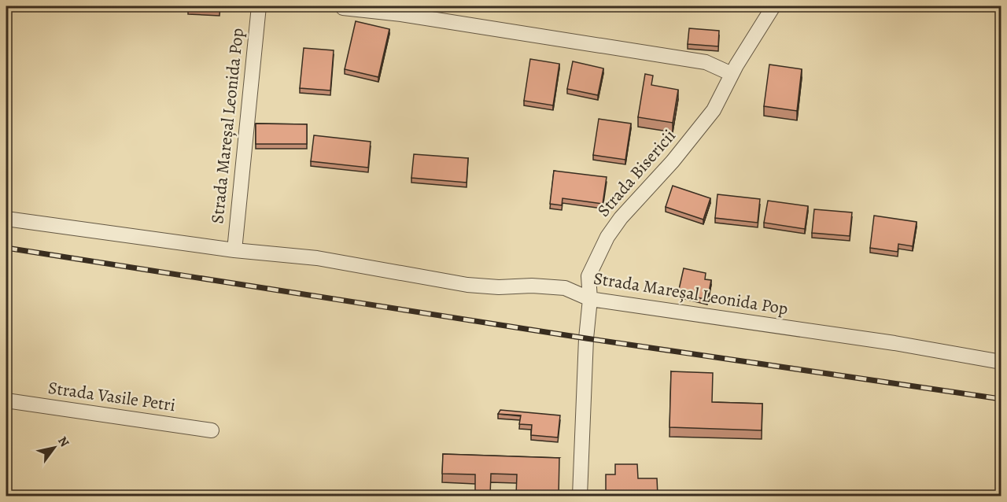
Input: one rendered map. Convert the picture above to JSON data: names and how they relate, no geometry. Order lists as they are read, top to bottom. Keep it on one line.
{"streets":{"street":["Strada Mareșal Leonida Pop","Strada Bisericii","Strada Vasile Petri"]},"crossings":[["Strada Mareșal Leonida Pop","Strada Bisericii"]],"north":"top right"}
